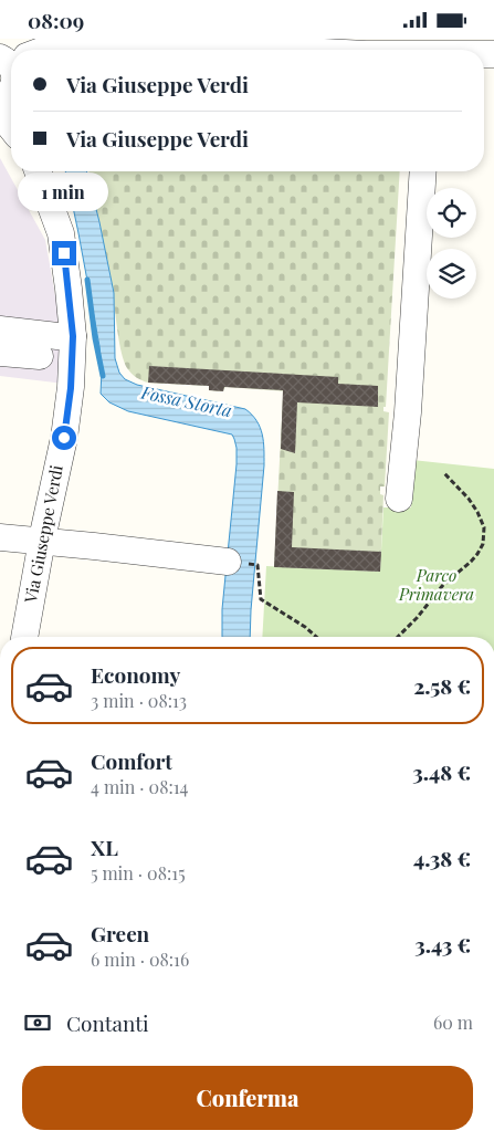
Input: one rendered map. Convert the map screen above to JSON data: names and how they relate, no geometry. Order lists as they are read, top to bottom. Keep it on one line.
{"streets":{"street":["Via Giuseppe Verdi"]},"water":["Fossa Storta"],"parks":["Parco Primavera"],"page":{"status":"08:09","banner":["Via Giuseppe Verdi","Via Giuseppe Verdi"],"bubble":"1 min","list":[{"name":"Economy","note":"3 min · 08:13","value":"2.58 €"},{"name":"Comfort","note":"4 min · 08:14","value":"3.48 €"},{"name":"XL","note":"5 min · 08:15","value":"4.38 €"},{"name":"Green","note":"6 min · 08:16","value":"3.43 €"}],"pay":["Contanti","60 m"],"buttons":"Conferma"}}
